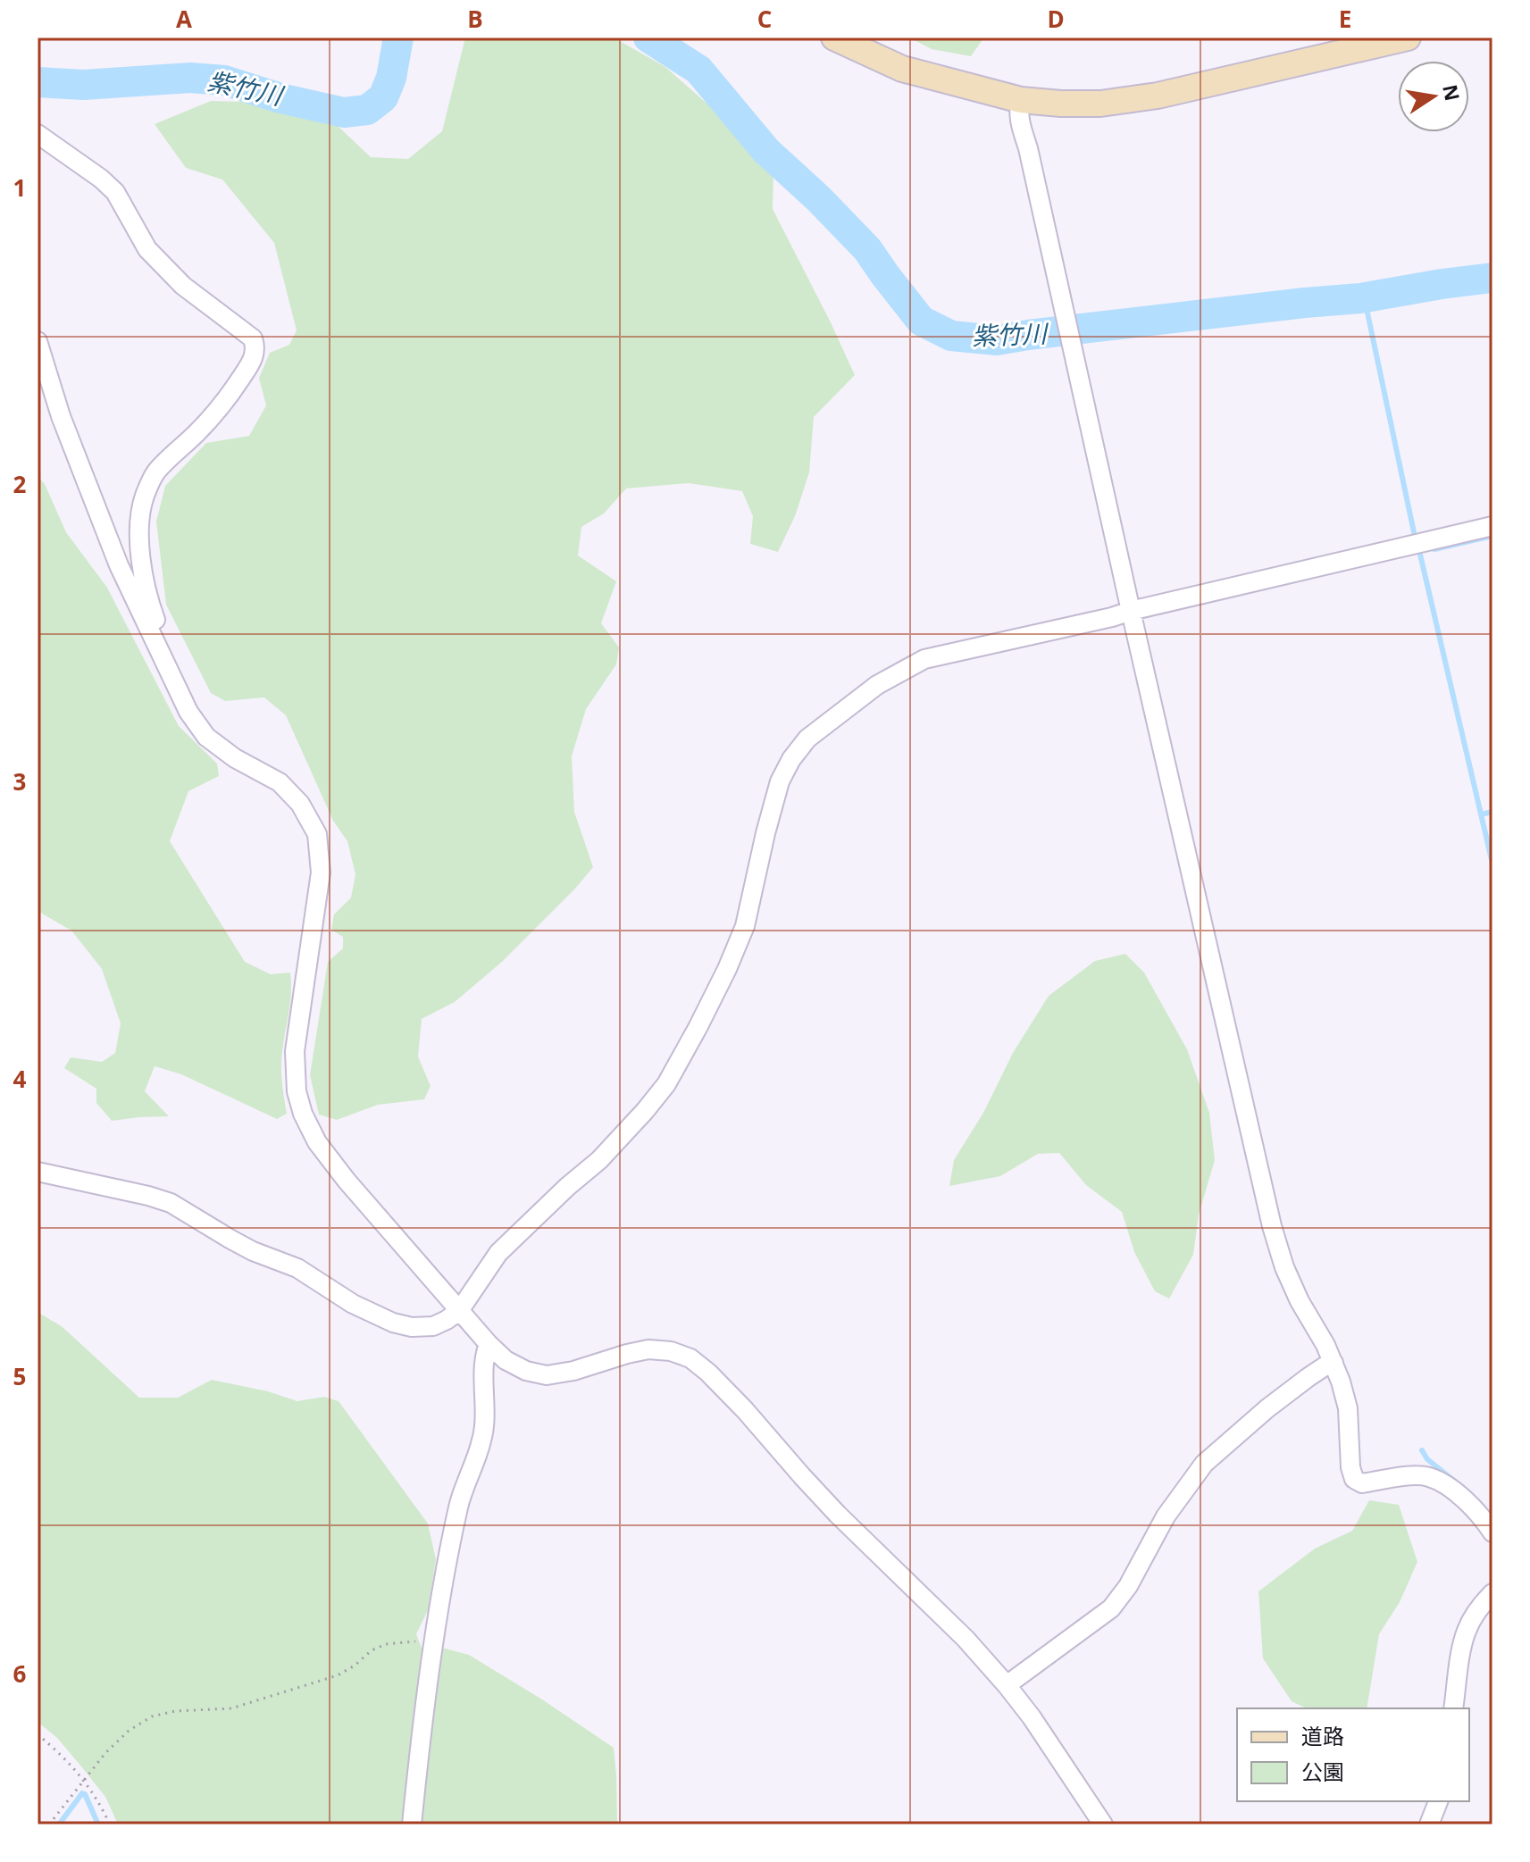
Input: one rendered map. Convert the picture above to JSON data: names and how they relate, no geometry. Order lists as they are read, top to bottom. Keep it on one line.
{"water":["紫竹川"],"legend":["道路","公園"],"north":"right","grid":{"columns":["A","B","C","D","E"],"rows":["1","2","3","4","5","6"]}}
